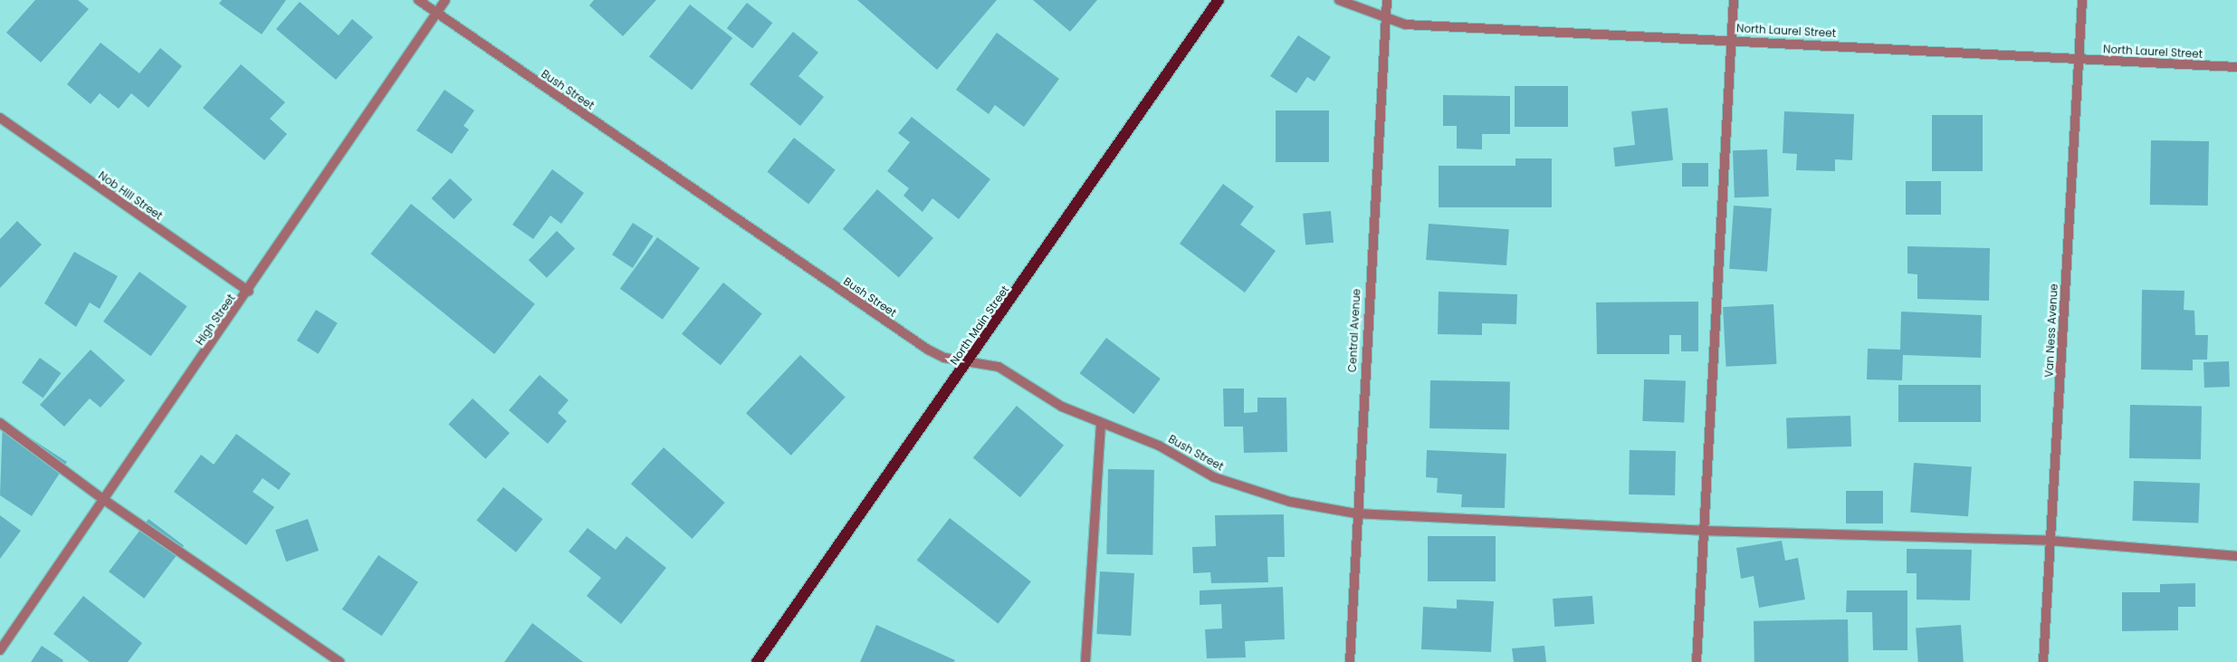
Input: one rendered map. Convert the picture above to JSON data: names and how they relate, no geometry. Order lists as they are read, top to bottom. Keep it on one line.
{"streets":{"main road":["North Main Street"],"street":["North Laurel Street","Bush Street","Nob Hill Street","High Street","Central Avenue","Van Ness Avenue"]},"crossings":[["North Laurel Street","Central Avenue"],["North Laurel Street","Van Ness Avenue"],["Bush Street","High Street"],["Bush Street","North Main Street"],["Bush Street","Central Avenue"],["Bush Street","Van Ness Avenue"],["Nob Hill Street","High Street"]]}
